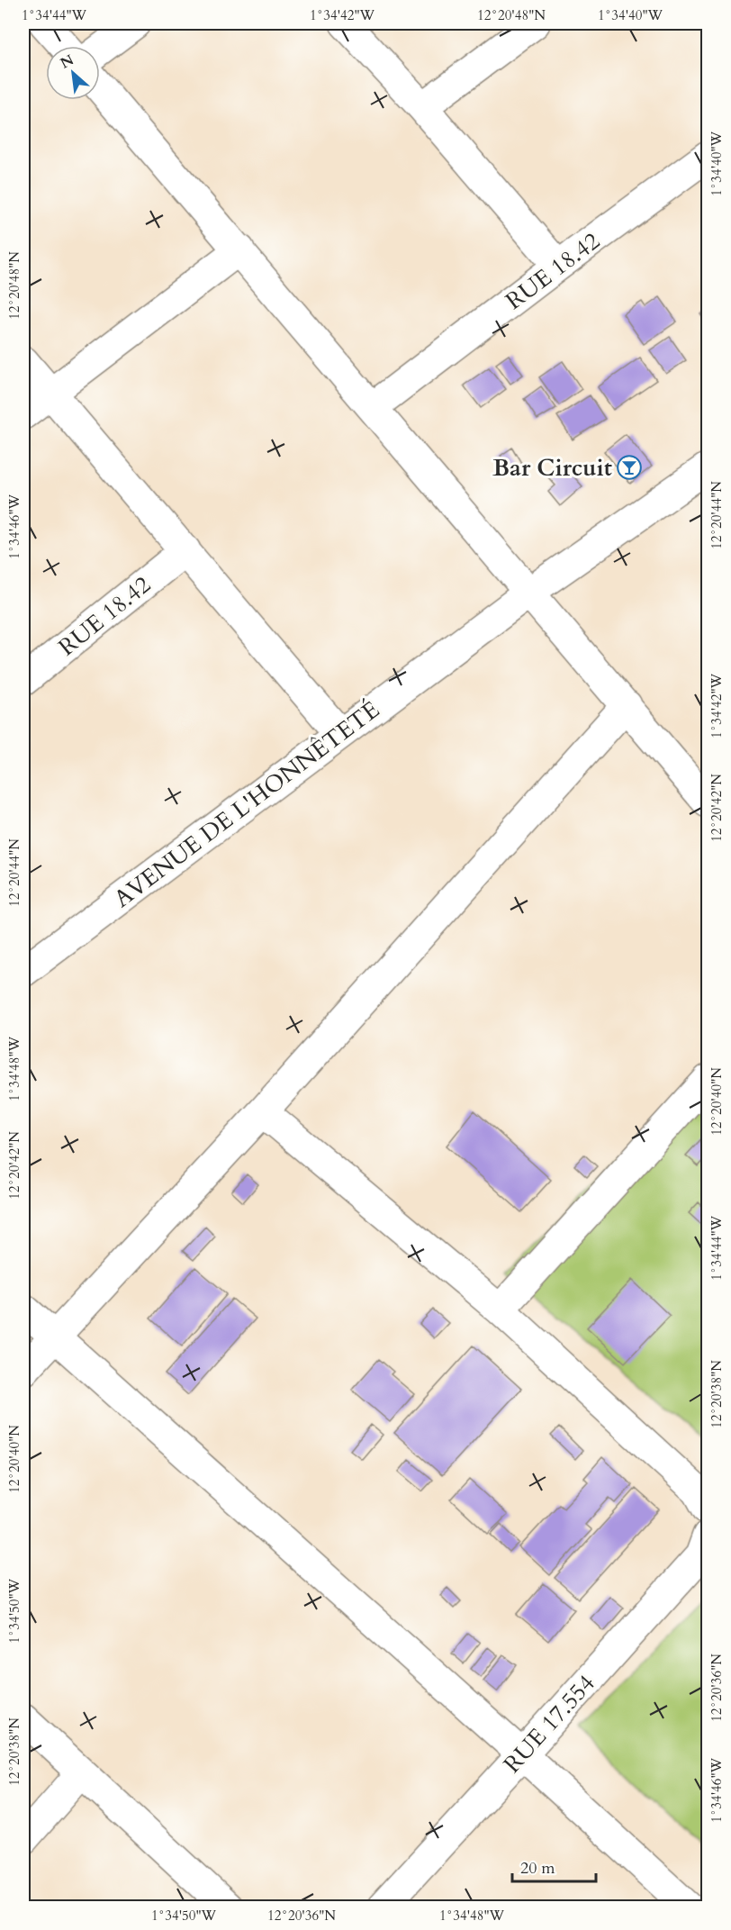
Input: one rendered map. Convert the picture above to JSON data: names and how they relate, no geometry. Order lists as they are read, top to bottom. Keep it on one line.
{"streets":{"street":["RUE 18.42","AVENUE DE L'HONNÊTETÉ","RUE 17.554"]},"places":{"bar":["Bar Circuit"]},"scale_bar":"20 m","north":"top left","coordinates":["1°34'44\"W","1°34'42\"W","12°20'48\"N","1°34'40\"W","12°20'44\"N","1°34'46\"W","12°20'42\"N","1°34'48\"W","12°20'40\"N","12°20'38\"N","1°34'50\"W","12°20'36\"N"]}
